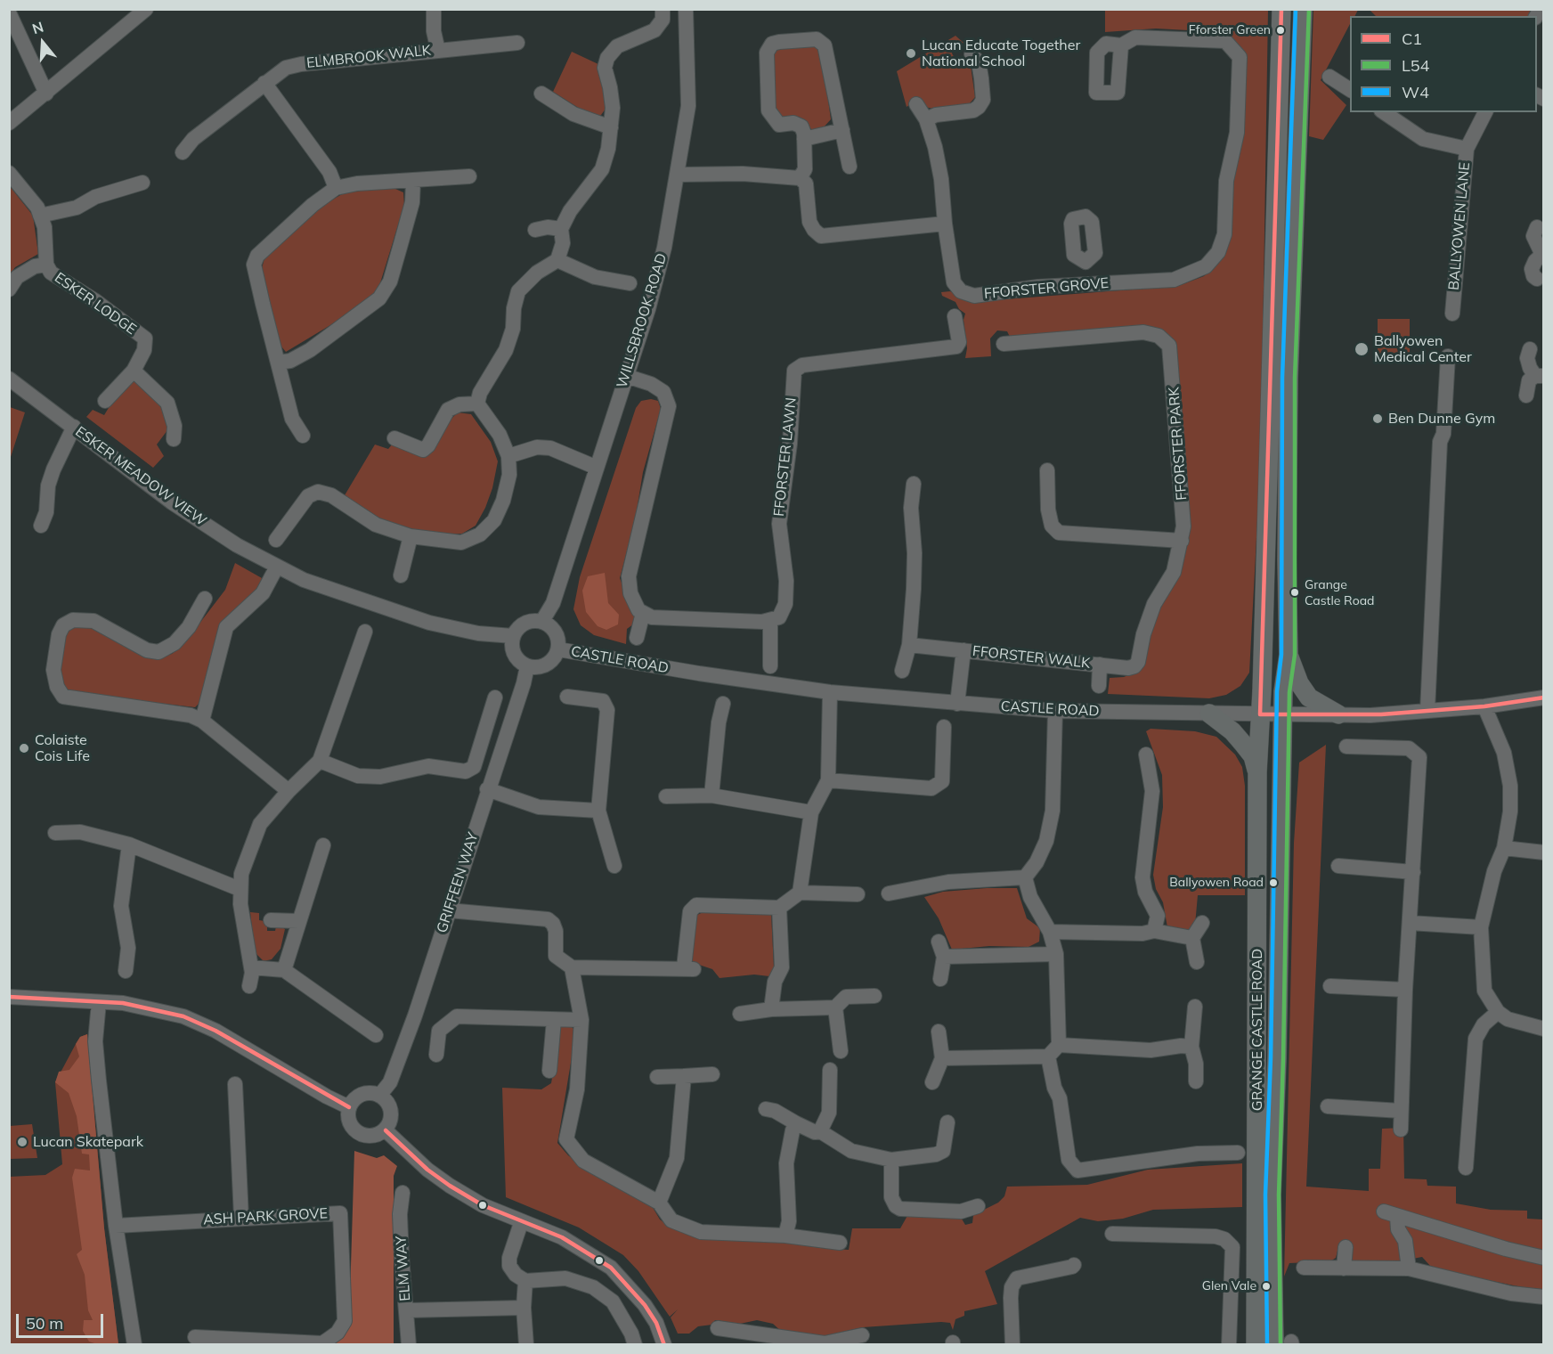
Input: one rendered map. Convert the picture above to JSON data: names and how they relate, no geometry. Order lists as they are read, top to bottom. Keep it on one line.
{"streets":{"main road":["GRANGE CASTLE ROAD"],"street":["ELMBROOK WALK","BALLYOWEN LANE","FFORSTER GROVE","ESKER LODGE","WILLSBROOK ROAD","FFORSTER PARK","FFORSTER LAWN","ESKER MEADOW VIEW","FFORSTER WALK","CASTLE ROAD","GRIFFEEN WAY","ASH PARK GROVE","ELM WAY"]},"crossings":[["WILLSBROOK ROAD","CASTLE ROAD"],["WILLSBROOK ROAD","GRIFFEEN WAY"],["FFORSTER PARK","FFORSTER WALK"],["FFORSTER WALK","CASTLE ROAD"],["CASTLE ROAD","GRIFFEEN WAY"],["CASTLE ROAD","GRANGE CASTLE ROAD"]],"places":["Fforster Green","Lucan Educate Together National School","Ballyowen Medical Center","Ben Dunne Gym","Grange Castle Road","Colaiste Cois Life","Ballyowen Road","Lucan Skatepark","Glen Vale"],"lines":["transit line C1","transit line L54","transit line W4"],"legend":["C1","L54","W4"],"scale_bar":"50 m","north":"top"}
